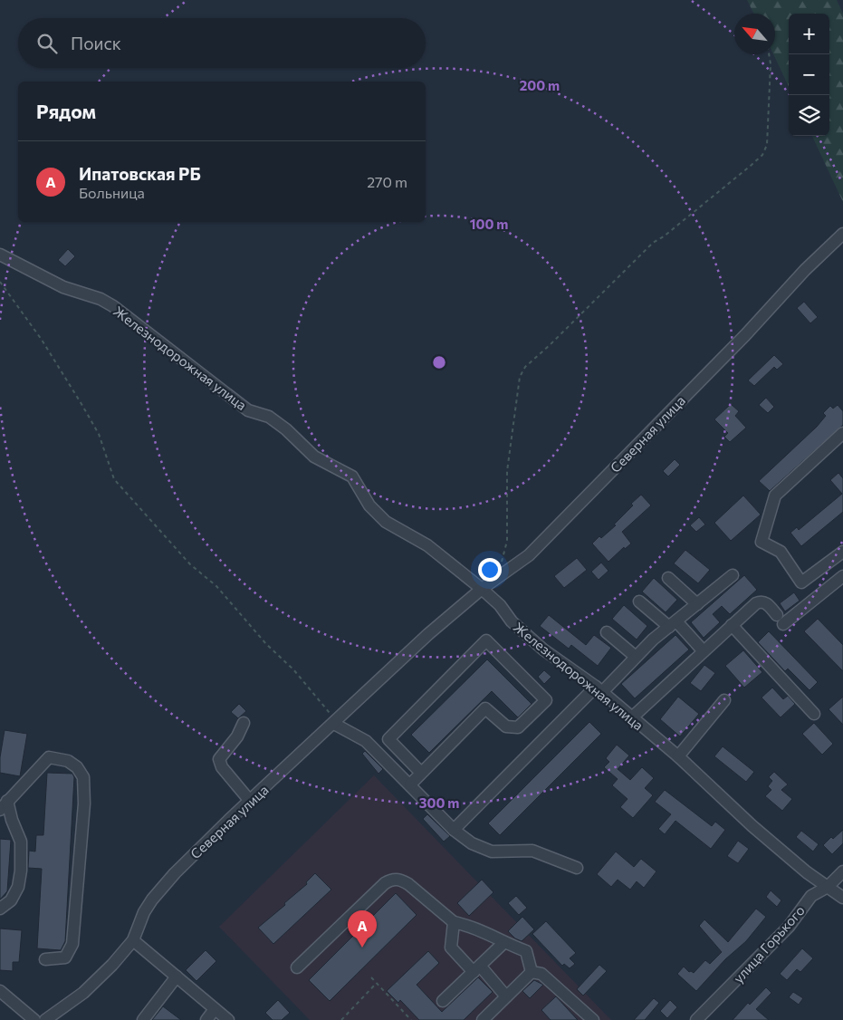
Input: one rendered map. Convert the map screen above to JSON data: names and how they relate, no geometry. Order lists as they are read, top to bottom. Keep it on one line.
{"streets":{"street":["Железнодорожная улица","Северная улица","улица Горького"]},"crossings":[["Железнодорожная улица","Северная улица"],["Железнодорожная улица","улица Горького"]],"north":"top left","page":{"map_buttons":["+","−"],"search":"Поиск","heading":"Рядом","list":[{"mark":"A","name":"Ипатовская РБ","note":"Больница","value":"270 m"}],"pins":"A"},"rings":["200 m","100 m","300 m"]}
